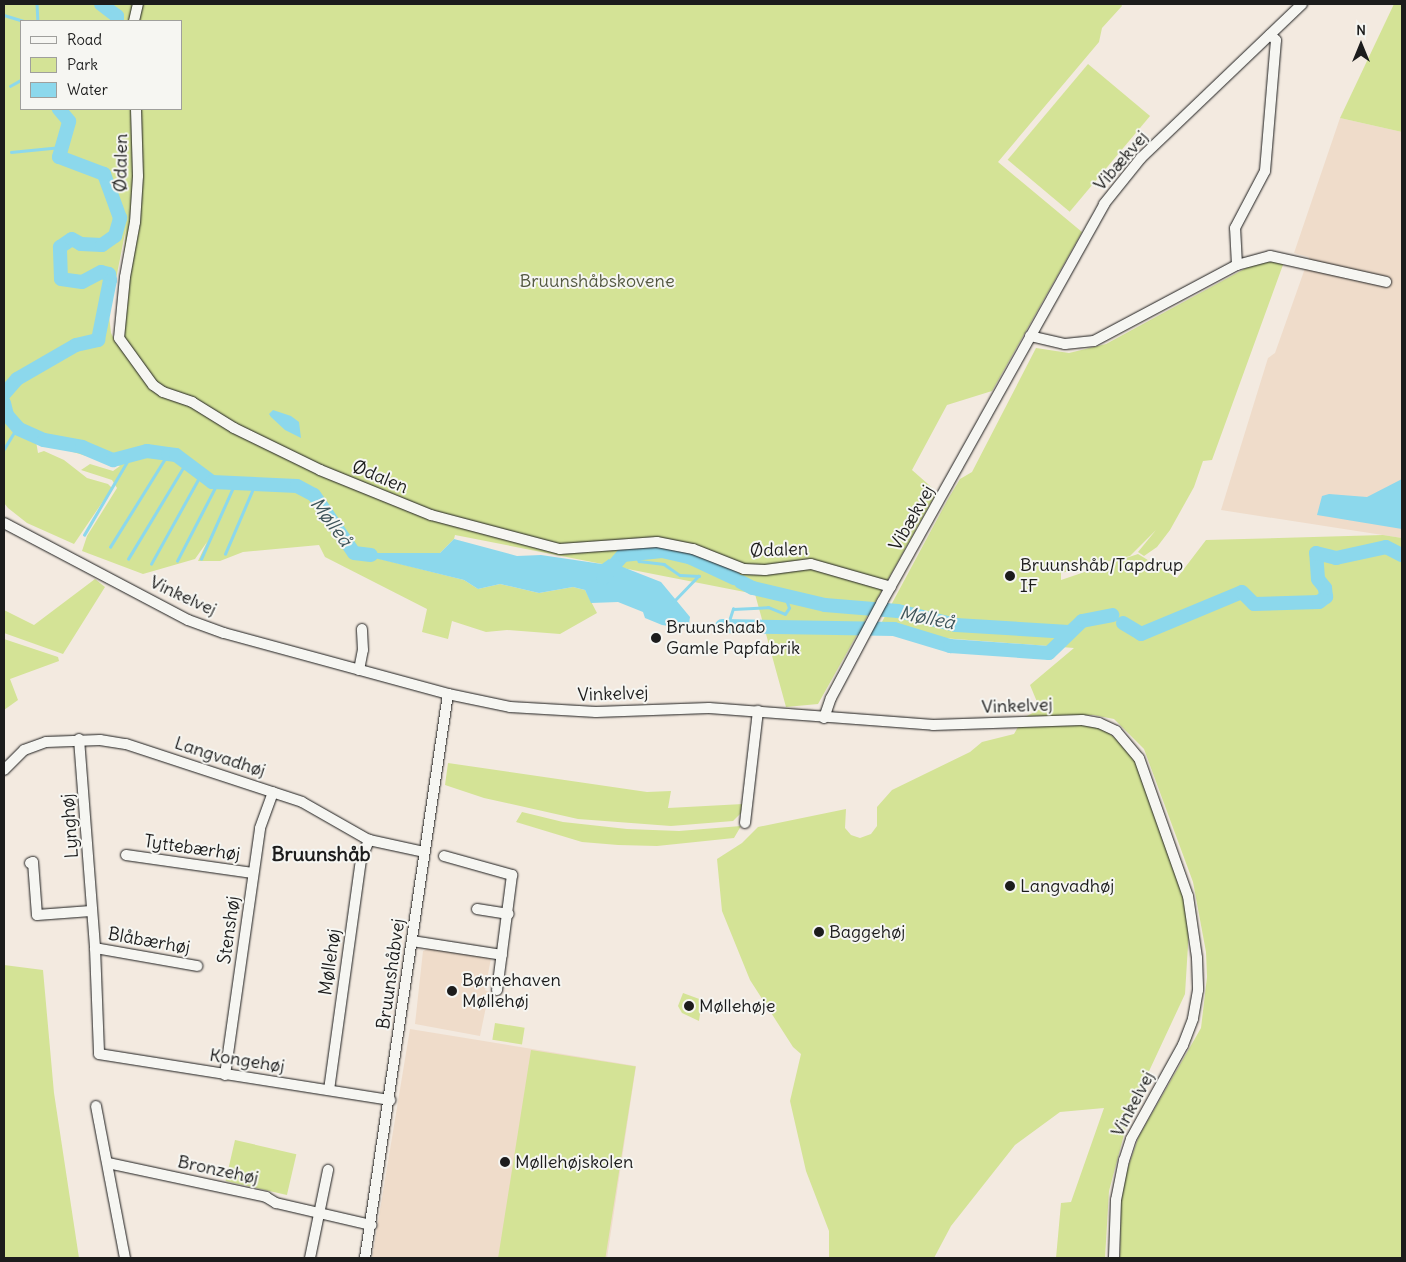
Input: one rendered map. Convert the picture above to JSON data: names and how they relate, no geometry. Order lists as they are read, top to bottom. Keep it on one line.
{"streets":{"street":["Vibækvej","Ødalen","Vinkelvej","Langvadhøj","Lynghøj","Tyttebærhøj","Stenshøj","Blåbærhøj","Møllehøj","Bruunshåbvej","Kongehøj","Bronzehøj"]},"crossings":[["Vibækvej","Ødalen"],["Vibækvej","Vinkelvej"],["Vinkelvej","Bruunshåbvej"],["Langvadhøj","Lynghøj"],["Langvadhøj","Stenshøj"],["Langvadhøj","Møllehøj"],["Langvadhøj","Bruunshåbvej"],["Lynghøj","Blåbærhøj"],["Lynghøj","Kongehøj"],["Tyttebærhøj","Stenshøj"],["Stenshøj","Kongehøj"],["Møllehøj","Kongehøj"],["Bruunshåbvej","Kongehøj"],["Bruunshåbvej","Bronzehøj"]],"districts":["Bruunshåb"],"water":["Mølleå"],"parks":["Bruunshåbskovene"],"places":["Bruunshåb/Tapdrup IF","Bruunshaab Gamle Papfabrik","Langvadhøj","Baggehøj","Børnehaven Møllehøj","Møllehøje","Møllehøjskolen"],"legend":["Road","Park","Water"],"north":"top"}
